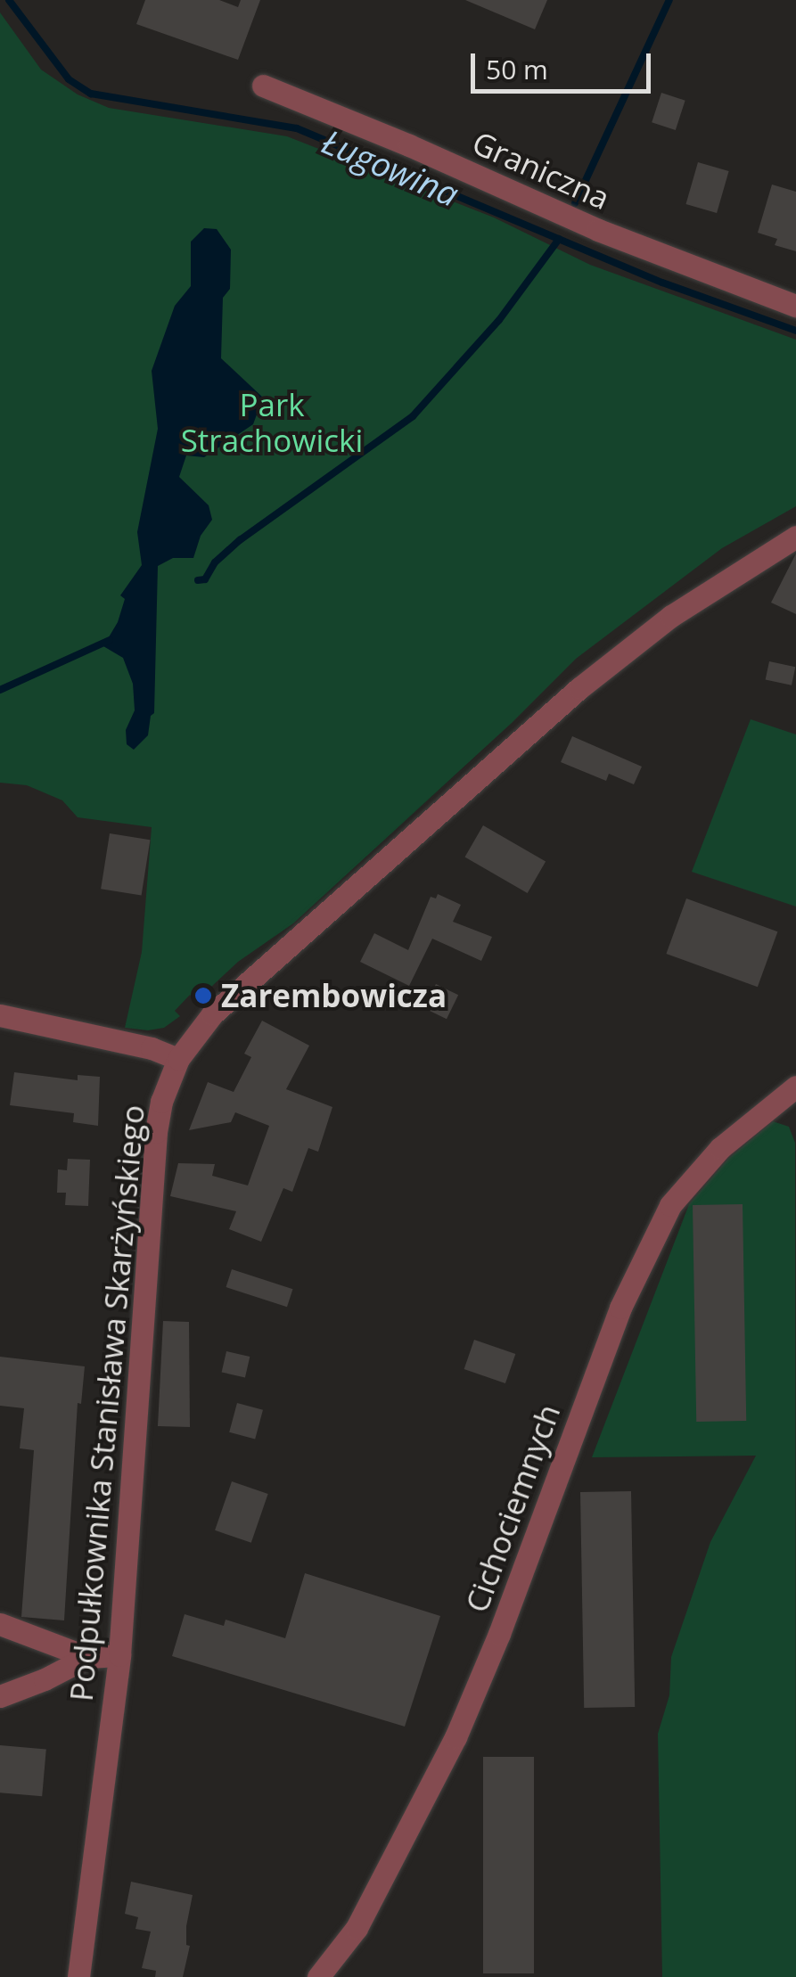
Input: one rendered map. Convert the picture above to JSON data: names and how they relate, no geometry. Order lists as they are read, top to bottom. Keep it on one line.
{"streets":{"street":["Graniczna","Podpułkownika Stanisława Skarżyńskiego","Cichociemnych"]},"water":["Ługowina"],"parks":["Park Strachowicki"],"places":["Zarembowicza"],"scale_bar":"50 m"}
